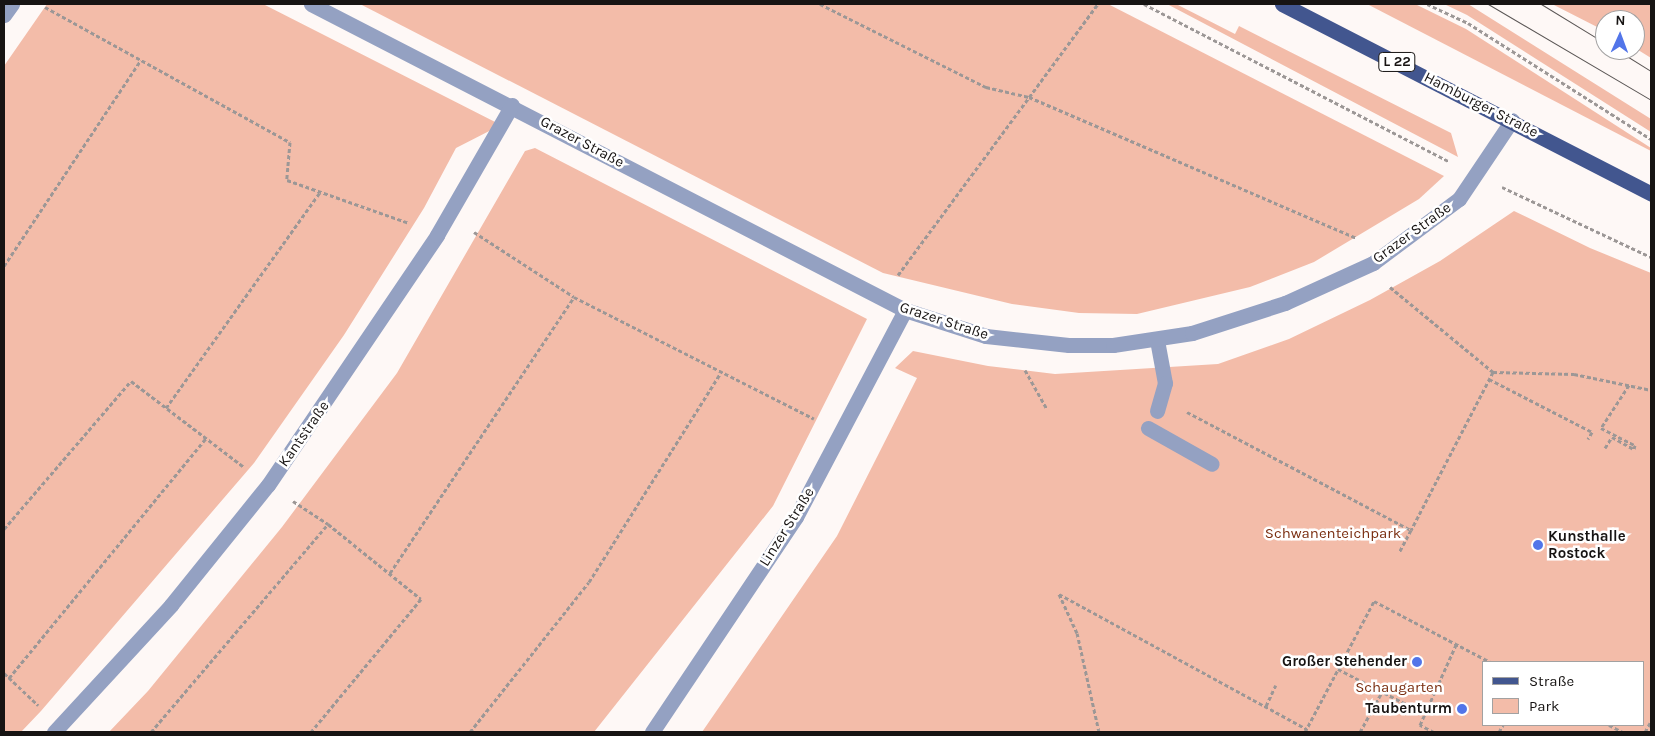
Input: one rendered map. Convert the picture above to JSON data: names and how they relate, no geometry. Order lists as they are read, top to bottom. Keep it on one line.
{"streets":{"main road":["L 22","Hamburger Straße"],"street":["Grazer Straße","Kantstraße","Linzer Straße"]},"crossings":[["Hamburger Straße","Grazer Straße"],["Grazer Straße","Kantstraße"],["Grazer Straße","Linzer Straße"]],"parks":["Schwanenteichpark","Schaugarten"],"places":["Kunsthalle Rostock","Großer Stehender","Taubenturm"],"legend":["Straße","Park"],"north":"top"}
